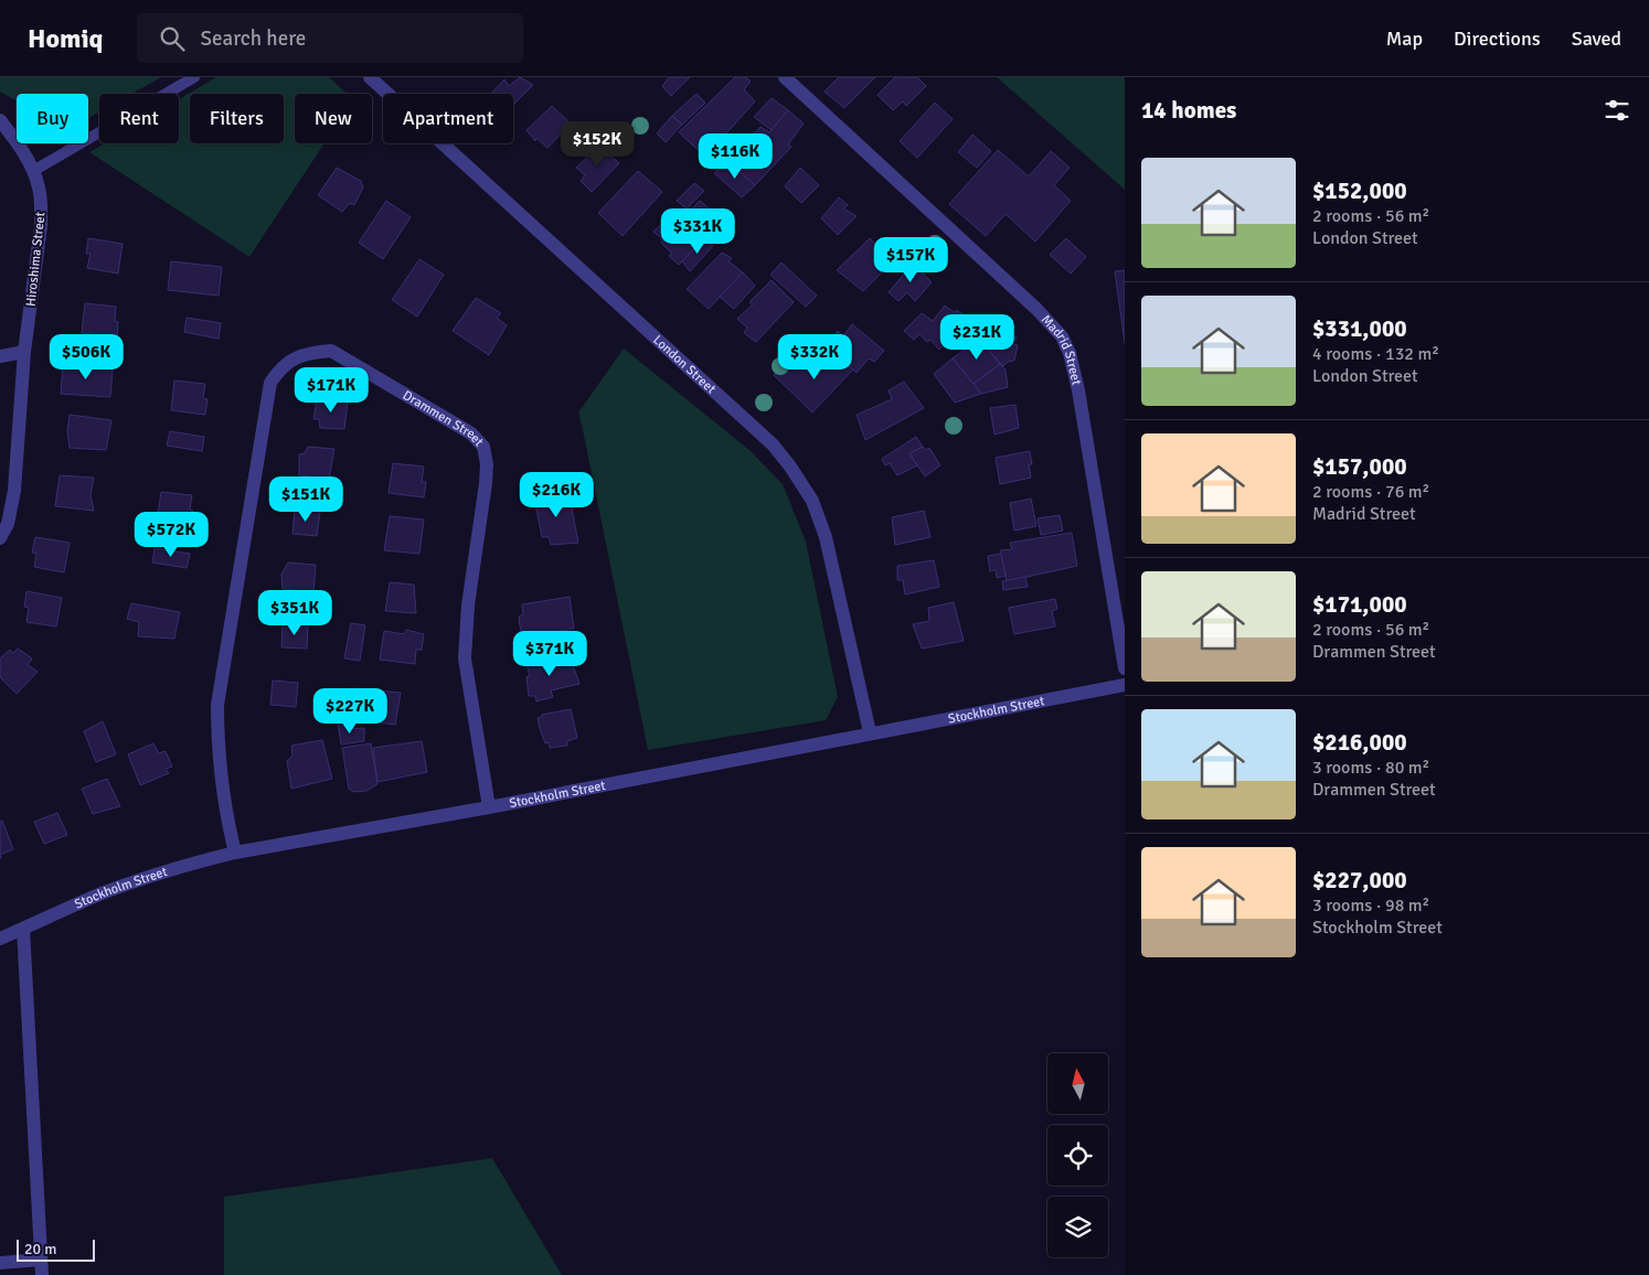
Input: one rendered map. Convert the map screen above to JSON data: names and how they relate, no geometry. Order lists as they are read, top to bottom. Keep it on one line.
{"streets":{"street":["Hiroshima Street","Madrid Street","London Street","Drammen Street","Stockholm Street"]},"crossings":[["London Street","Stockholm Street"],["Drammen Street","Stockholm Street"]],"scale_bar":"20 m","north":"top","page":{"header":"Homiq","search":"Search here","nav":["Map","Directions","Saved"],"heading":"14 homes","chip":["Buy","Rent","Filters","New","Apartment"],"price":["$152K","$116K","$331K","$157K","$231K","$506K","$332K","$171K","$216K","$151K","$572K","$351K","$371K","$227K"],"list":[{"name":"$152,000","note":"2 rooms · 56 m² · London Street"},{"name":"$331,000","note":"4 rooms · 132 m² · London Street"},{"name":"$157,000","note":"2 rooms · 76 m² · Madrid Street"},{"name":"$171,000","note":"2 rooms · 56 m² · Drammen Street"},{"name":"$216,000","note":"3 rooms · 80 m² · Drammen Street"},{"name":"$227,000","note":"3 rooms · 98 m² · Stockholm Street"}],"scale":"20 m"}}
